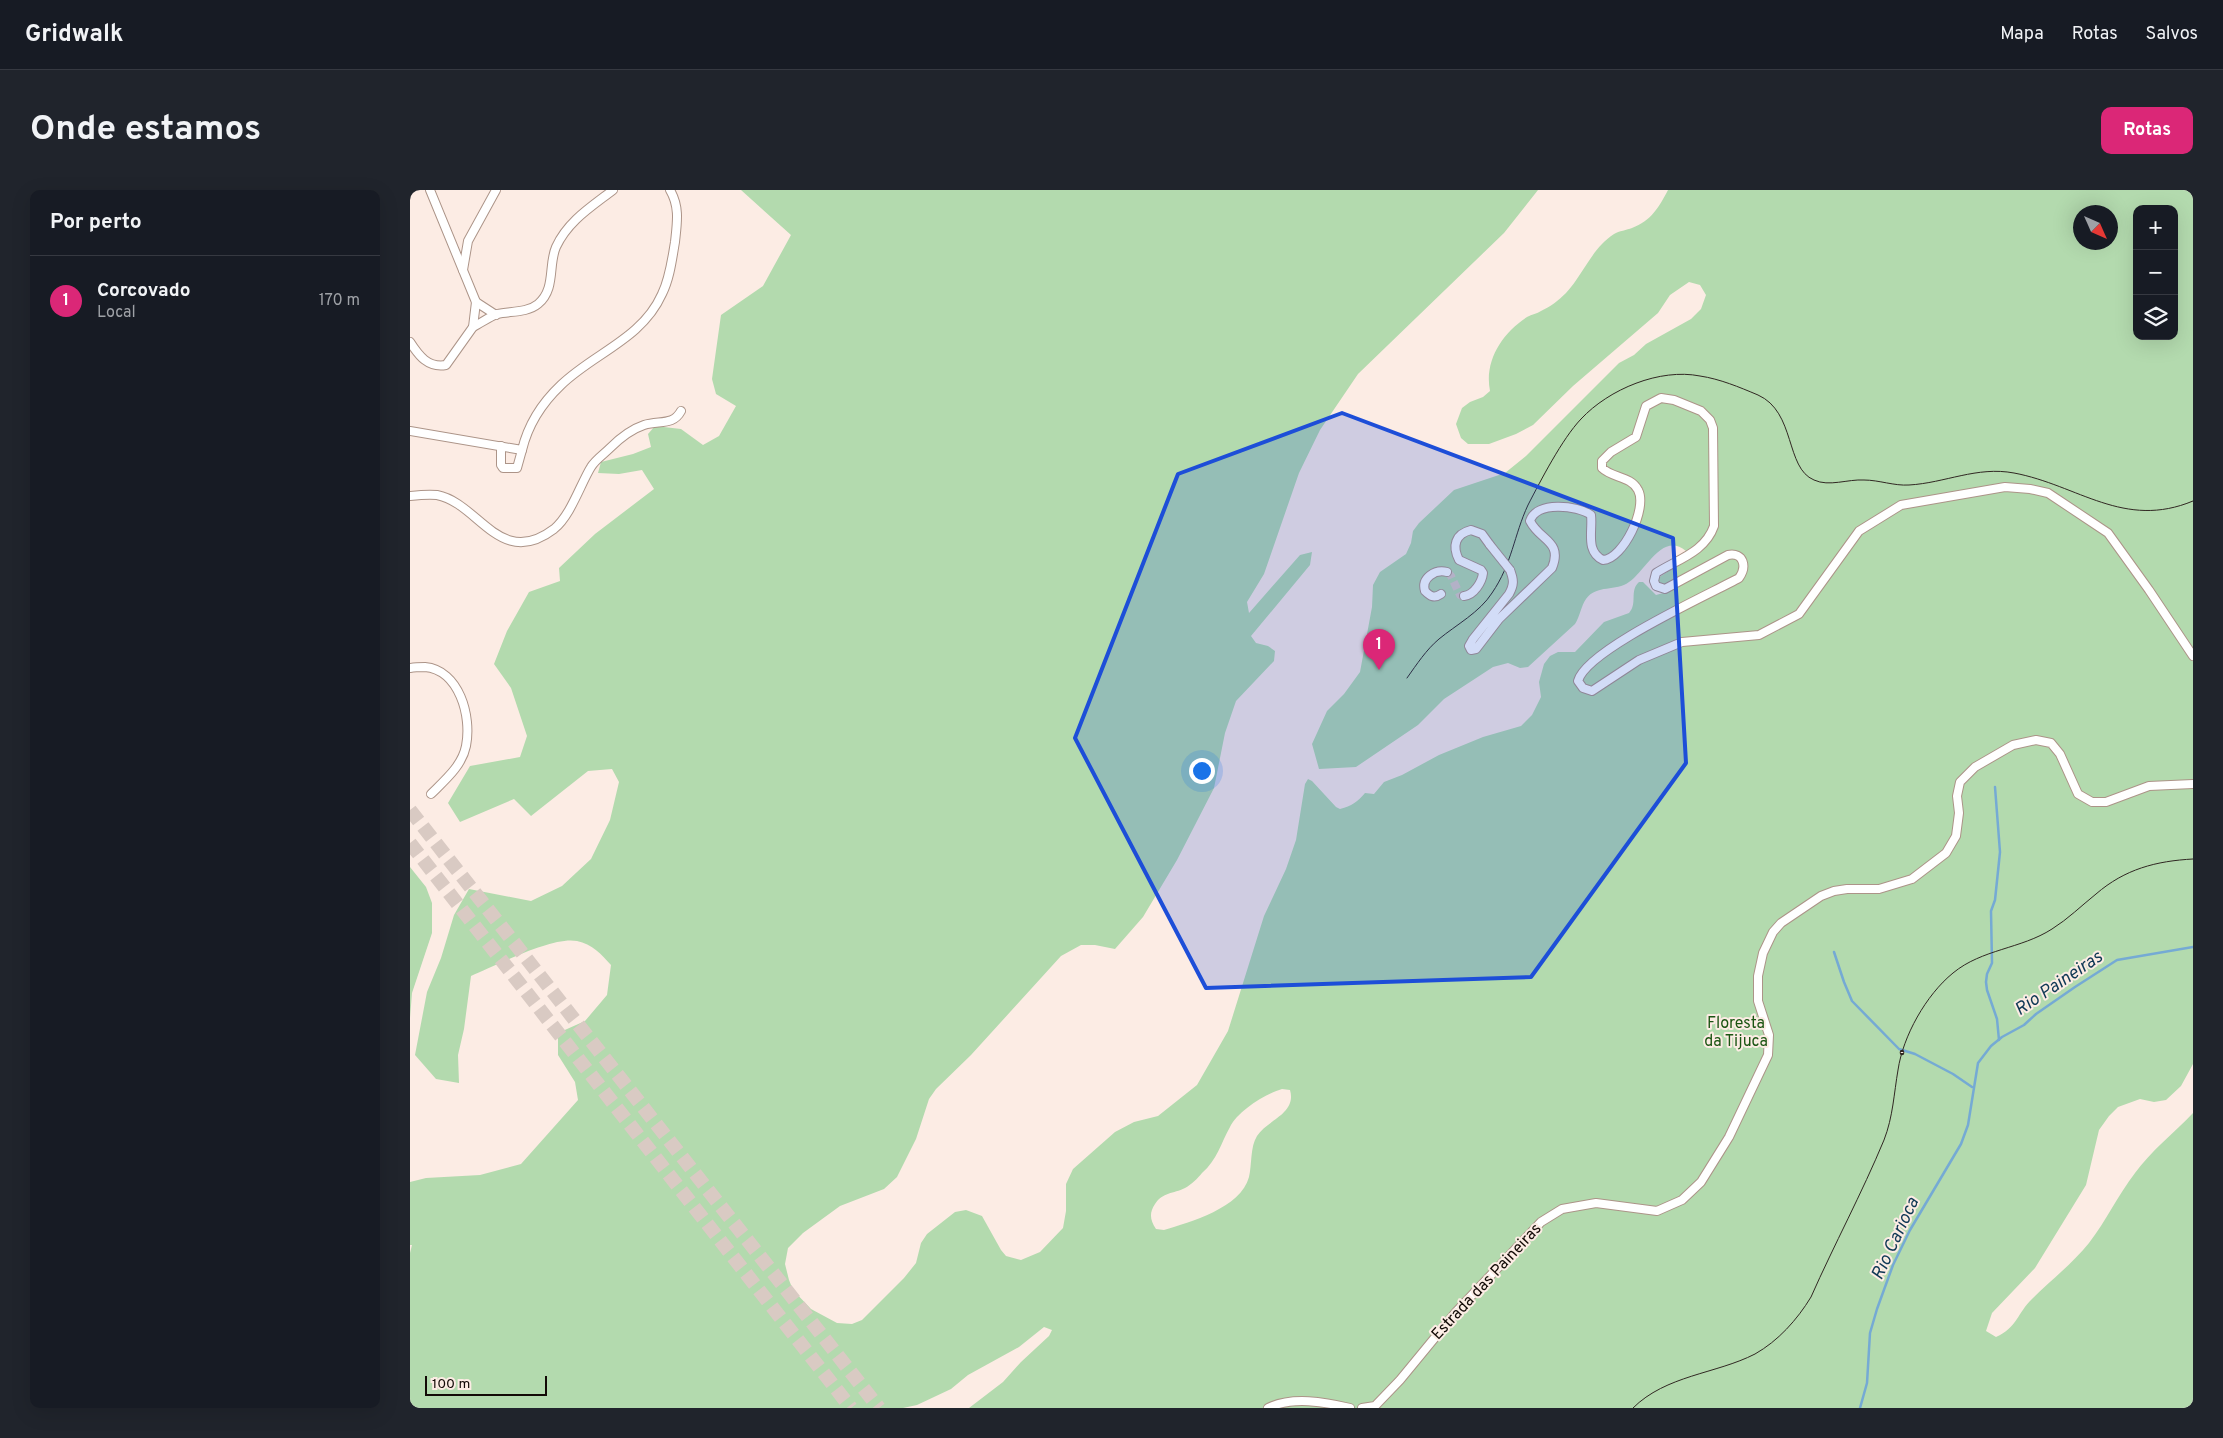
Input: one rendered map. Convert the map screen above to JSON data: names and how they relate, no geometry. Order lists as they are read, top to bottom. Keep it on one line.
{"streets":{"street":["Estrada das Paineiras"]},"water":["Rio Paineiras","Rio Carioca"],"parks":["Floresta da Tijuca"],"scale_bar":"100 m","north":"bottom right","page":{"header":"Gridwalk","nav":["Mapa","Rotas","Salvos"],"buttons":"Rotas","title":"Onde estamos","heading":"Por perto","map_buttons":["+","−"],"list":[{"mark":"1","name":"Corcovado","note":"Local","value":"170 m"}],"pins":"1","scale":"100 m"}}
